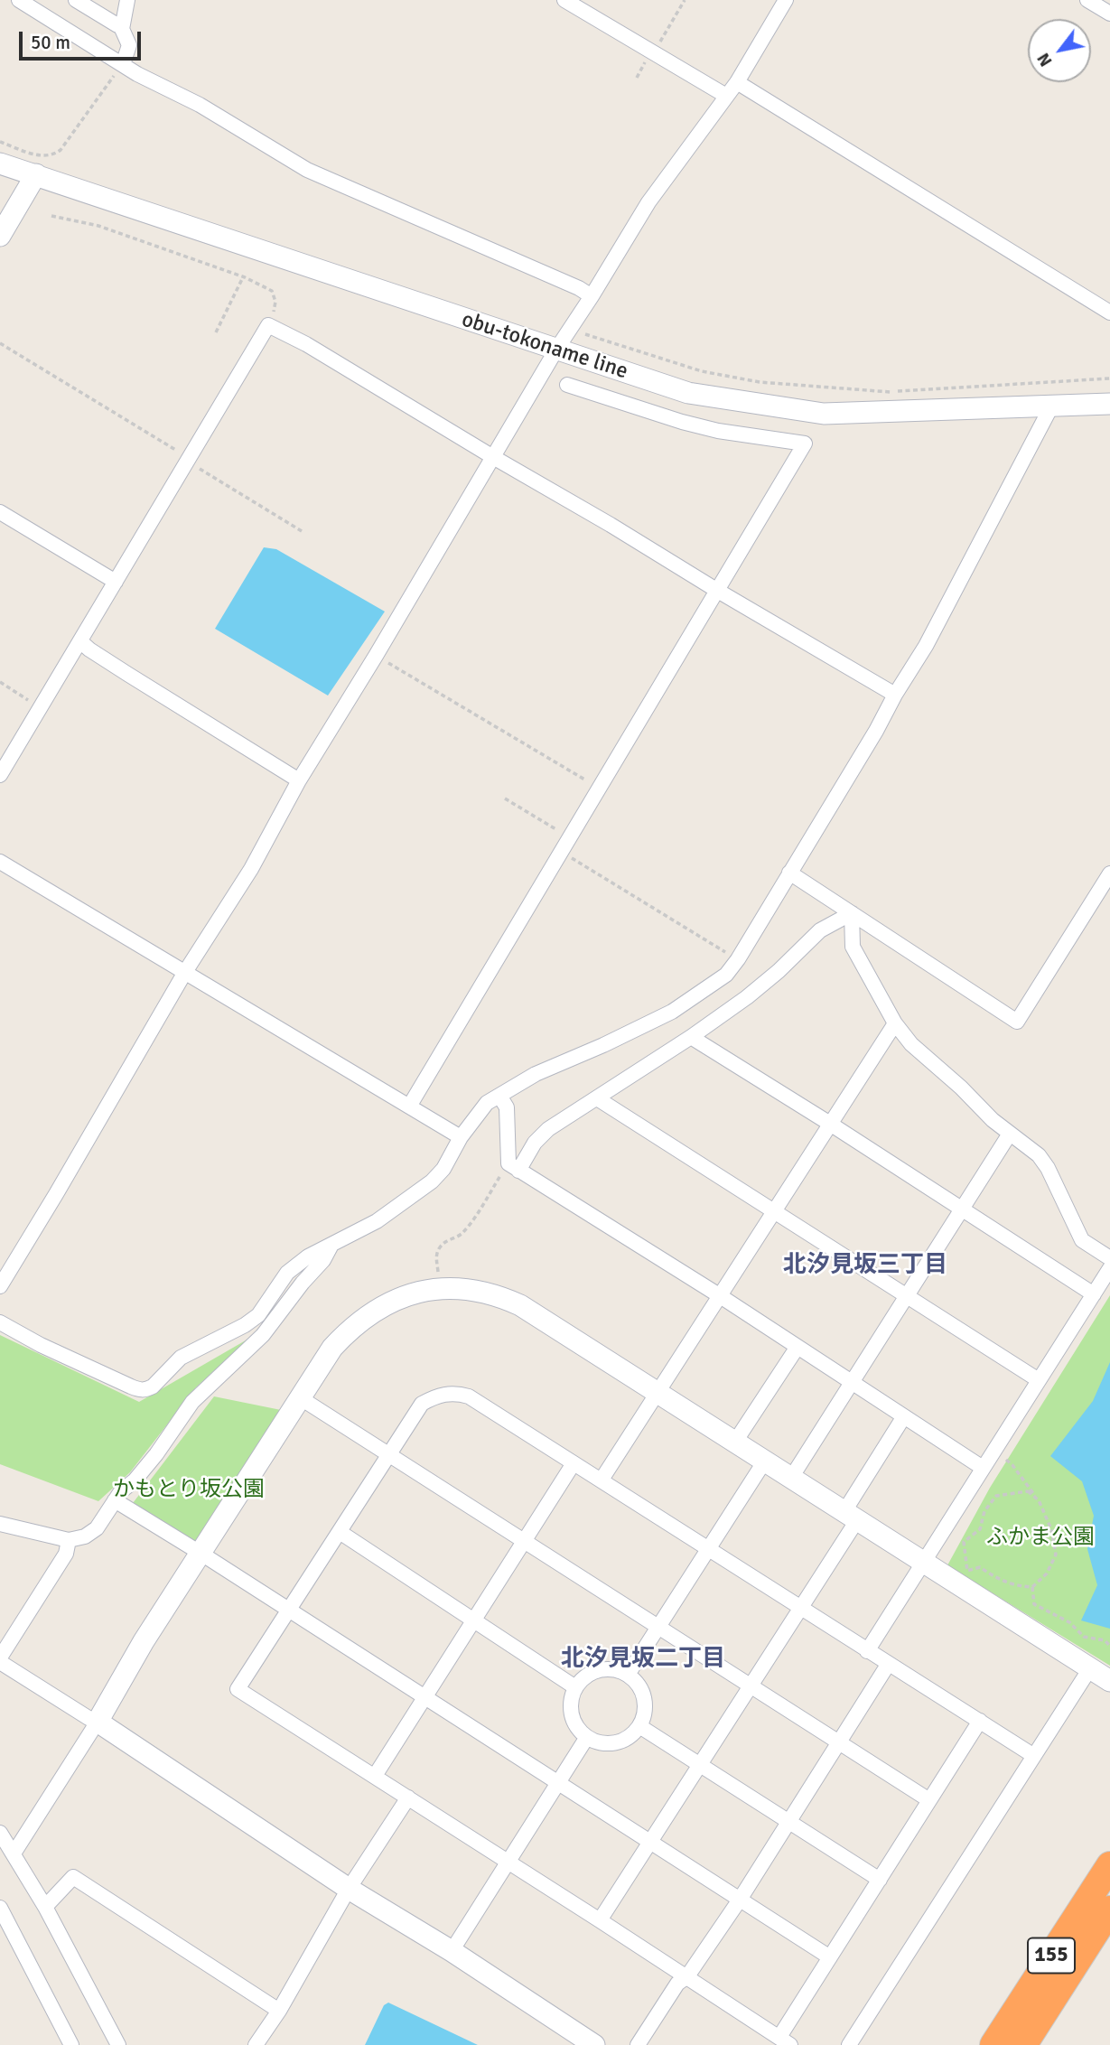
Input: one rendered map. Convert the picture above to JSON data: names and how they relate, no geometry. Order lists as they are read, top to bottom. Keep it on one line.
{"streets":{"highway":["155"],"street":["obu-tokoname line"]},"districts":["北汐見坂三丁目","北汐見坂二丁目"],"parks":["かもとり坂公園","ふかま公園"],"scale_bar":"50 m","north":"bottom left"}
